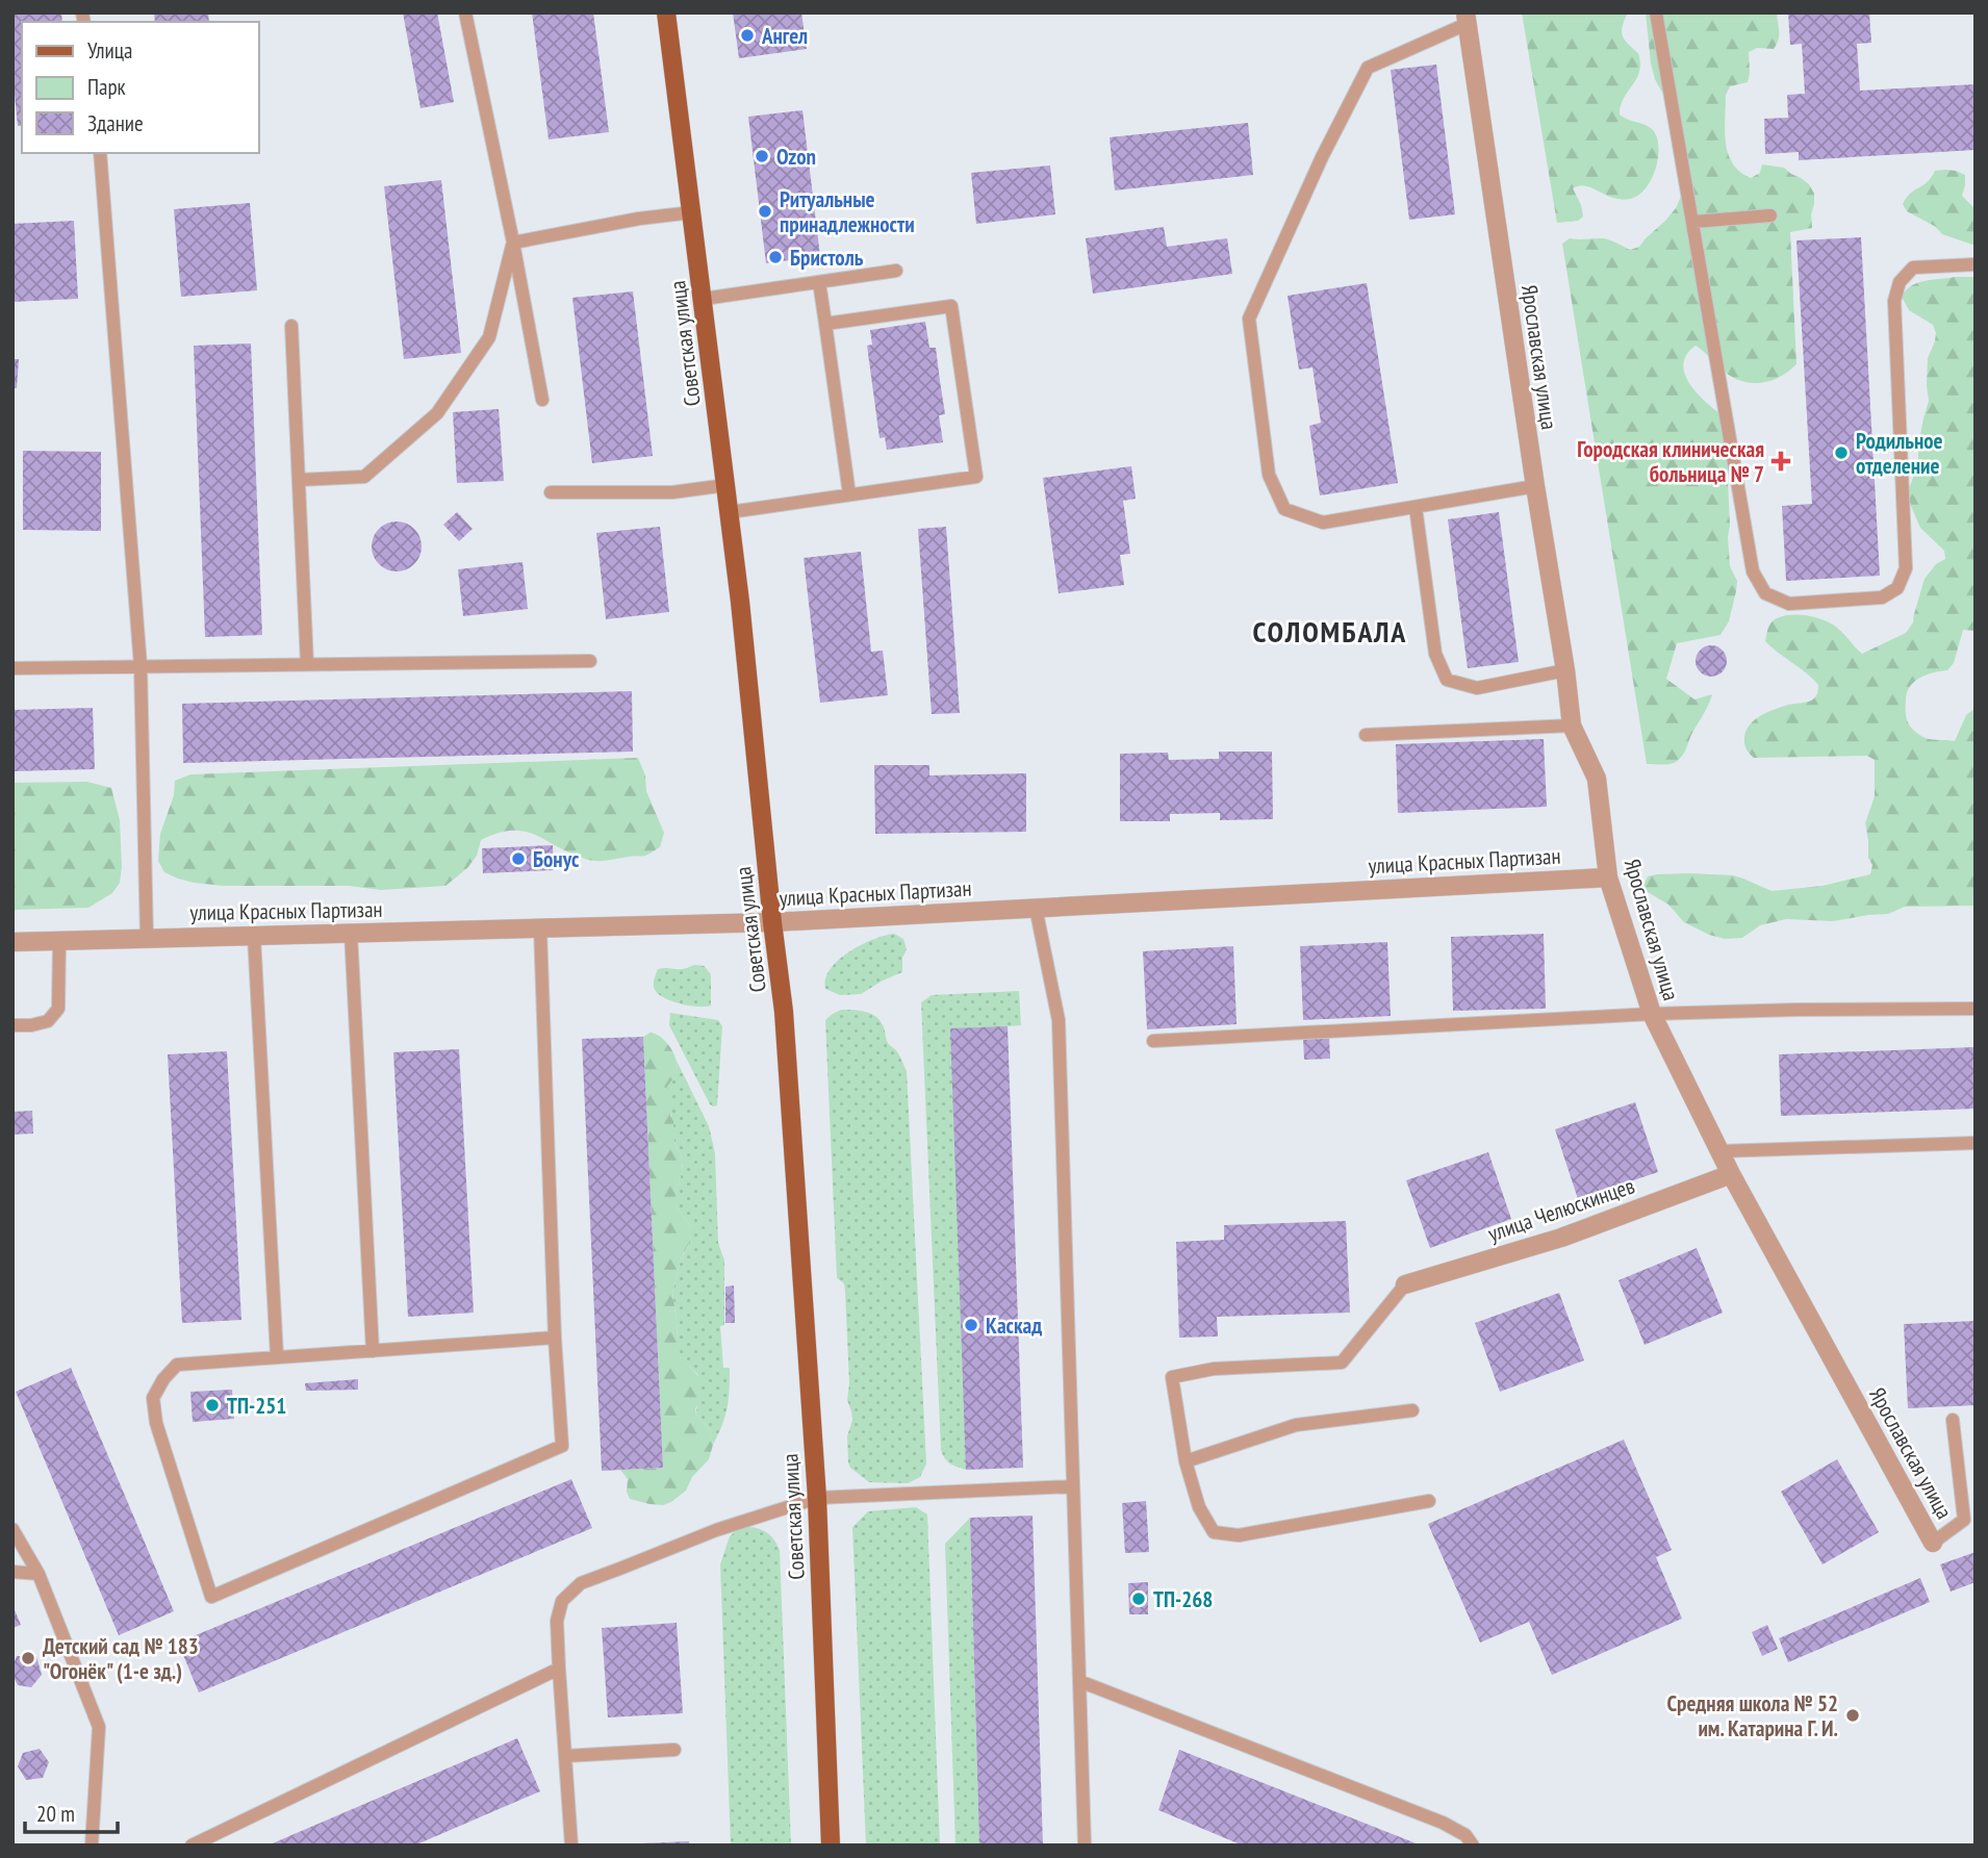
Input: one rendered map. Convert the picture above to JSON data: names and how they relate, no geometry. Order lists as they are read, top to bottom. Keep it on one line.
{"streets":{"main road":["Советская улица"],"street":["Ярославская улица","улица Красных Партизан","улица Челюскинцев"]},"crossings":[["Советская улица","улица Красных Партизан"],["Ярославская улица","улица Красных Партизан"],["Ярославская улица","улица Челюскинцев"]],"districts":["СОЛОМБАЛА"],"places":{"other":["Ангел","Ozon","Ритуальные принадлежности","Бристоль","Родильное отделение","Бонус","Каскад","ТП-251","ТП-268","Детский сад № 183 \"Огонёк\" (1-е зд.)","Средняя школа № 52 им. Катарина Г. И."],"health":["Городская клиническая больница № 7"]},"legend":["Улица","Парк","Здание"],"scale_bar":"20 m"}
